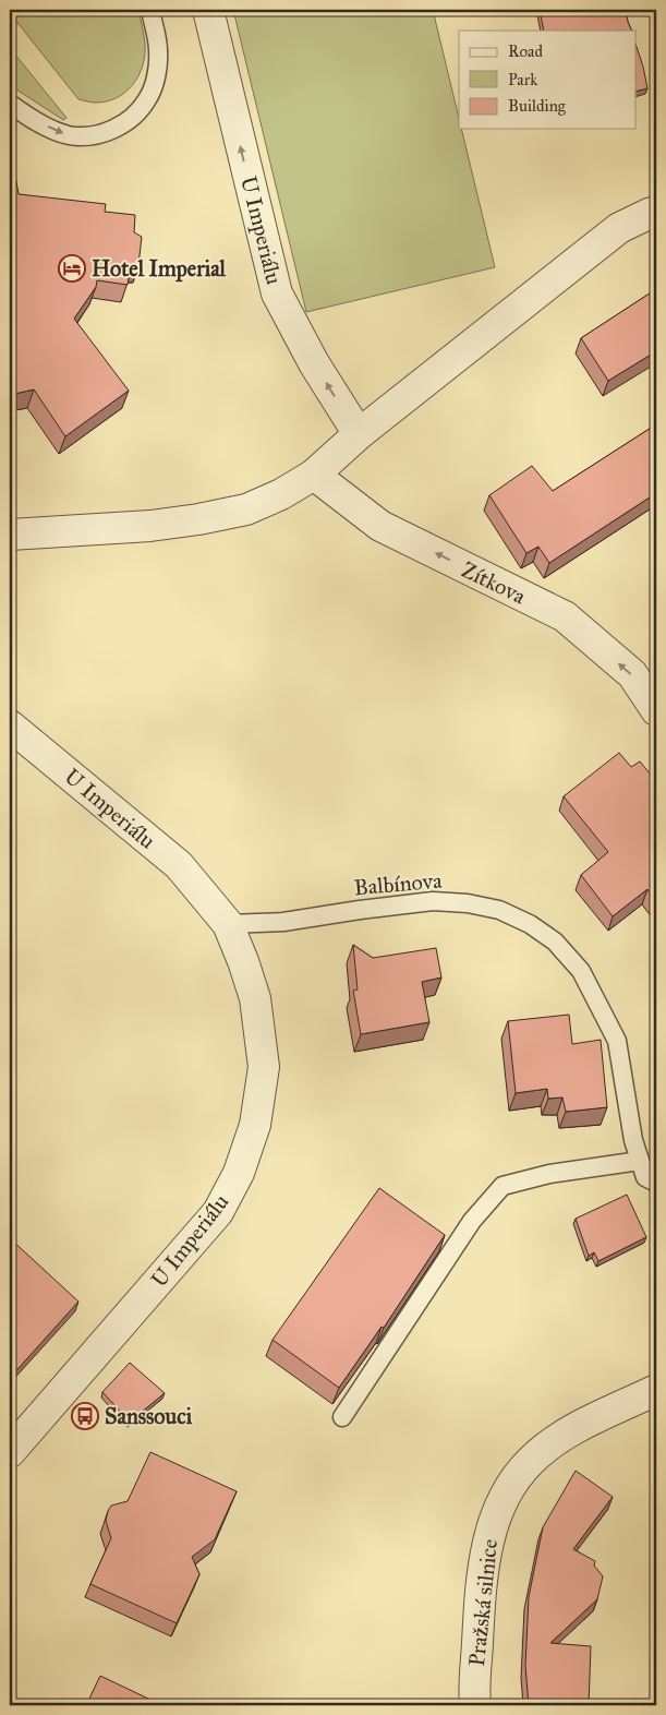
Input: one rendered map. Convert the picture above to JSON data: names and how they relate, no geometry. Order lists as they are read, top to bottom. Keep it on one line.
{"streets":{"street":["U Imperiálu","Zítkova","Pražská silnice"],"lane":["Balbínova"]},"crossings":[["U Imperiálu","Balbínova"]],"one_way":["Zítkova"],"places":{"hotel":["Hotel Imperial"],"bus stop":["Sanssouci"]},"legend":["Road","Park","Building"]}
